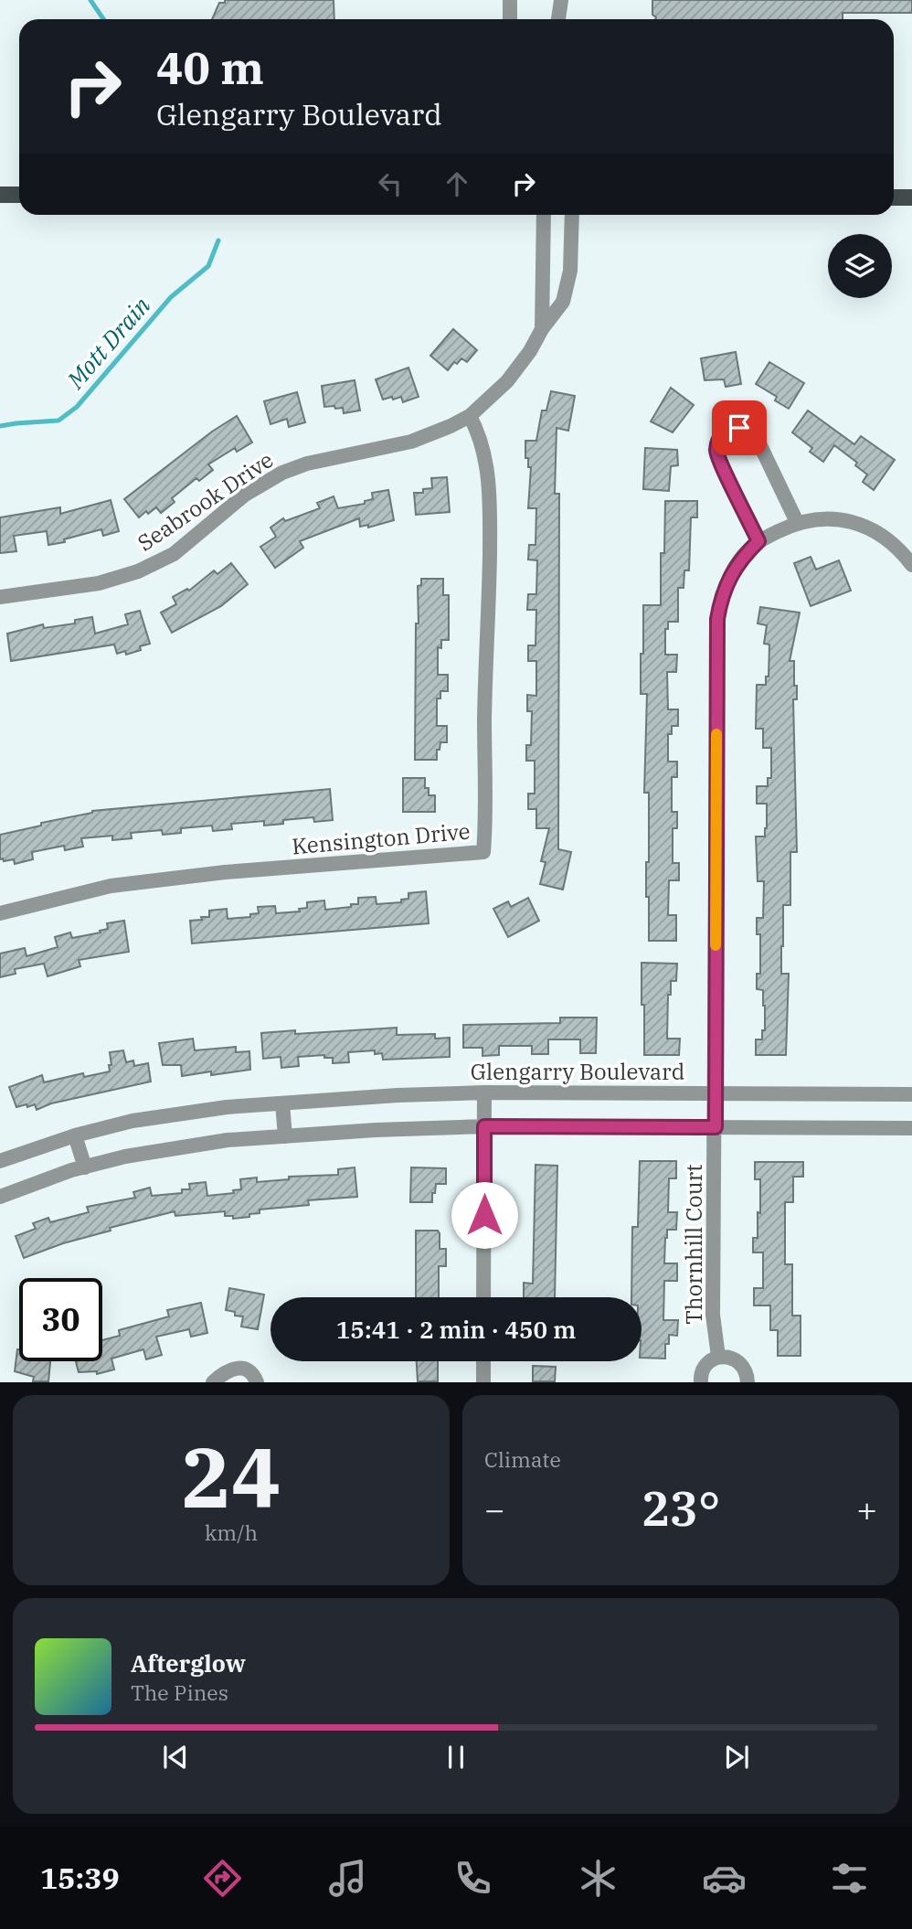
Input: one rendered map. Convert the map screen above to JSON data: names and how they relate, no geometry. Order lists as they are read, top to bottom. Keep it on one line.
{"streets":{"street":["Seabrook Drive","Kensington Drive","Glengarry Boulevard","Thornhill Court"]},"crossings":[["Seabrook Drive","Kensington Drive"],["Glengarry Boulevard","Thornhill Court"]],"water":["Mott Drain"],"page":{"turn":["40 m","Glengarry Boulevard"],"limit":"30","trip":"15:41 · 2 min · 450 m","tile":[["24","km/h"],"Climate"],"heat":["−","23°","+"],"song":["Afterglow","The Pines"],"tabs":"15:39"}}
